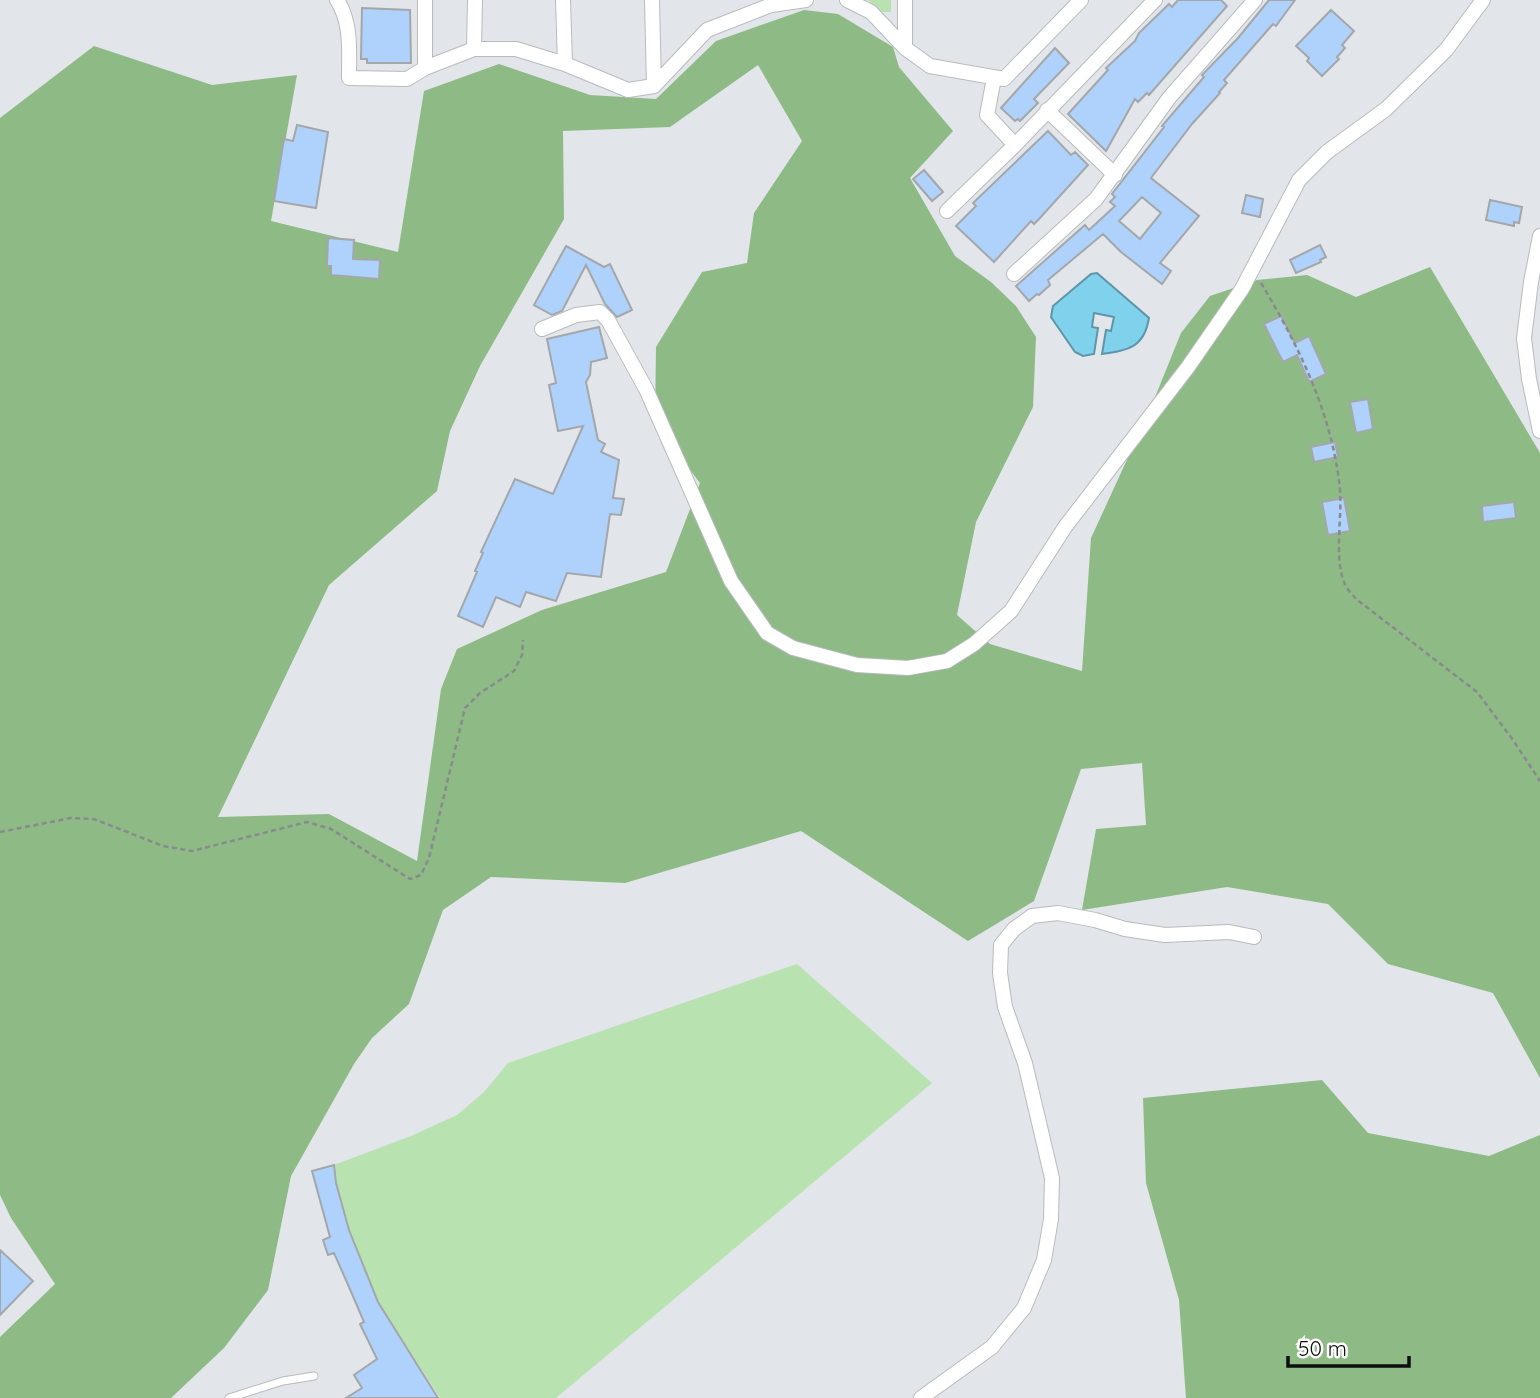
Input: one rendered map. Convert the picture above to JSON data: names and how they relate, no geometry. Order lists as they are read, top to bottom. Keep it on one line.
{"scale_bar":"50 m"}
